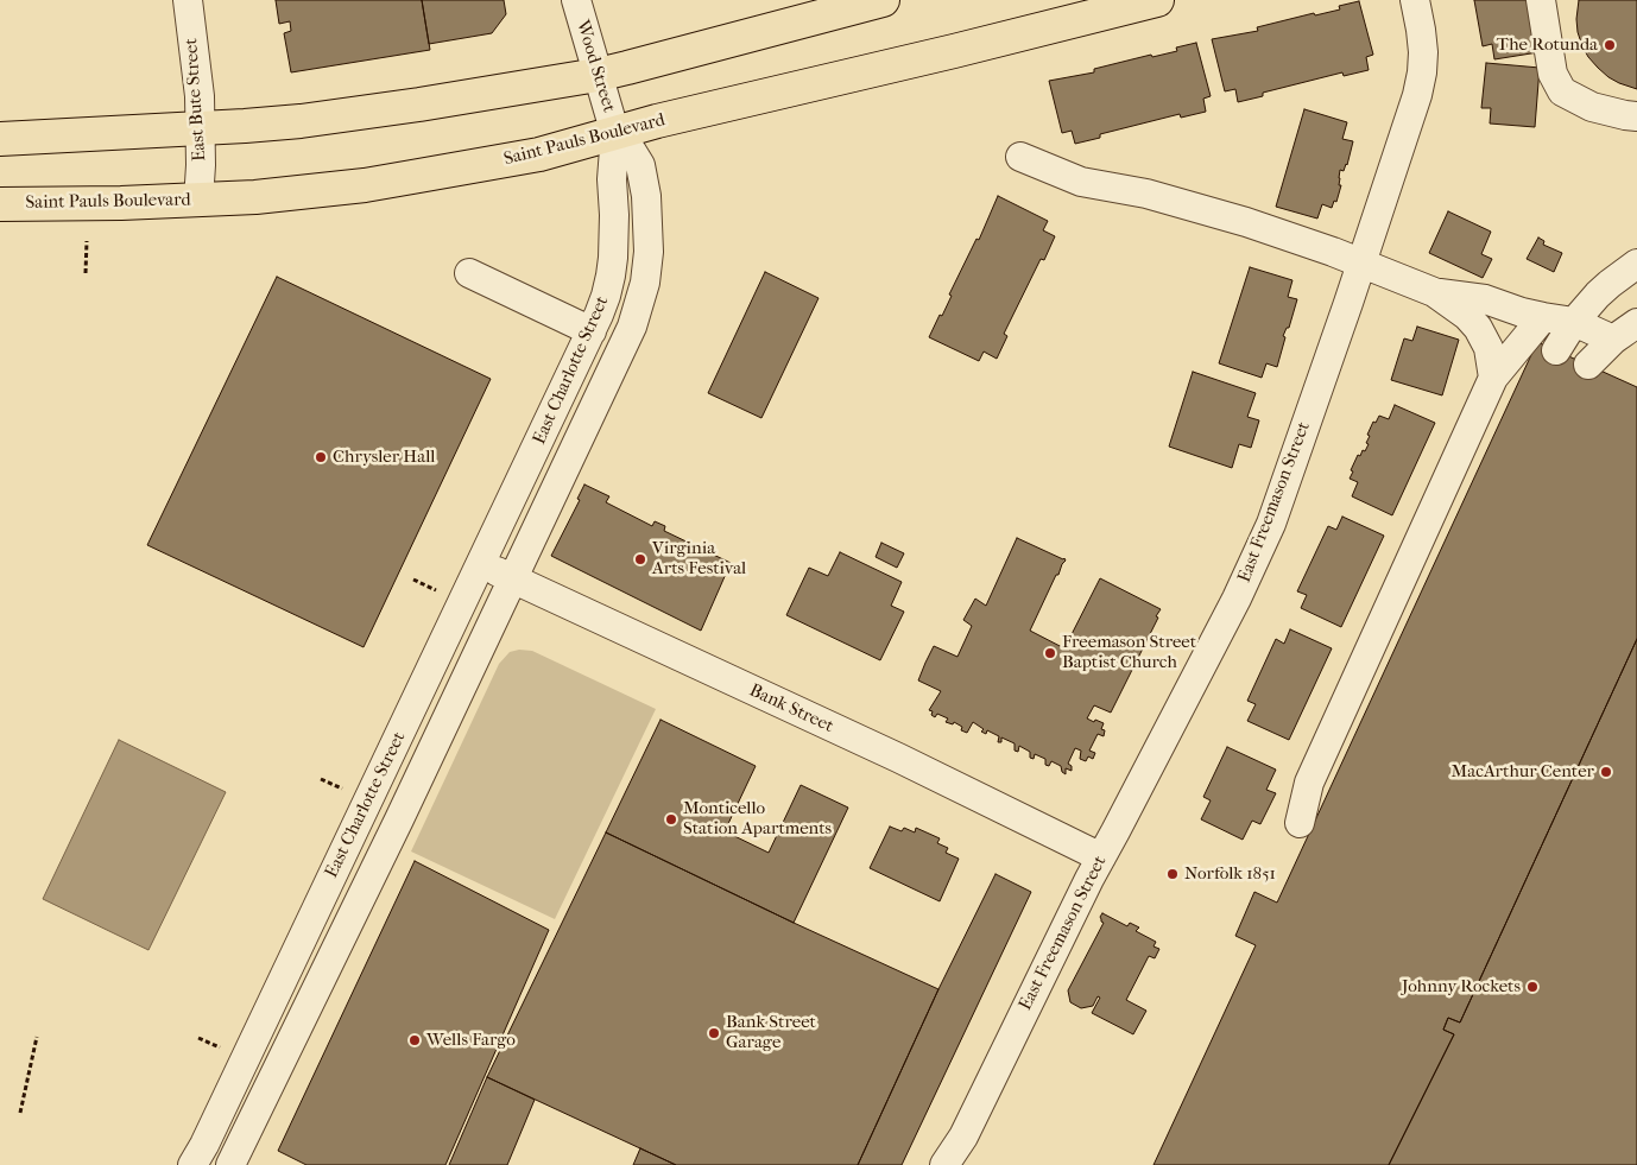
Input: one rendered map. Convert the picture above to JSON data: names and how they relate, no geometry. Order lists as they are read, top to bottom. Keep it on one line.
{"streets":{"main road":["Saint Pauls Boulevard"],"street":["Wood Street","East Bute Street","East Charlotte Street","East Freemason Street","Bank Street"]},"crossings":[["Wood Street","Saint Pauls Boulevard"],["Wood Street","East Charlotte Street"],["East Bute Street","Saint Pauls Boulevard"],["Saint Pauls Boulevard","East Charlotte Street"],["East Charlotte Street","Bank Street"],["East Freemason Street","Bank Street"]],"places":["The Rotunda","Chrysler Hall","Virginia Arts Festival","Freemason Street Baptist Church","MacArthur Center","Monticello Station Apartments","Norfolk 1851","Johnny Rockets","Bank Street Garage","Wells Fargo"]}
